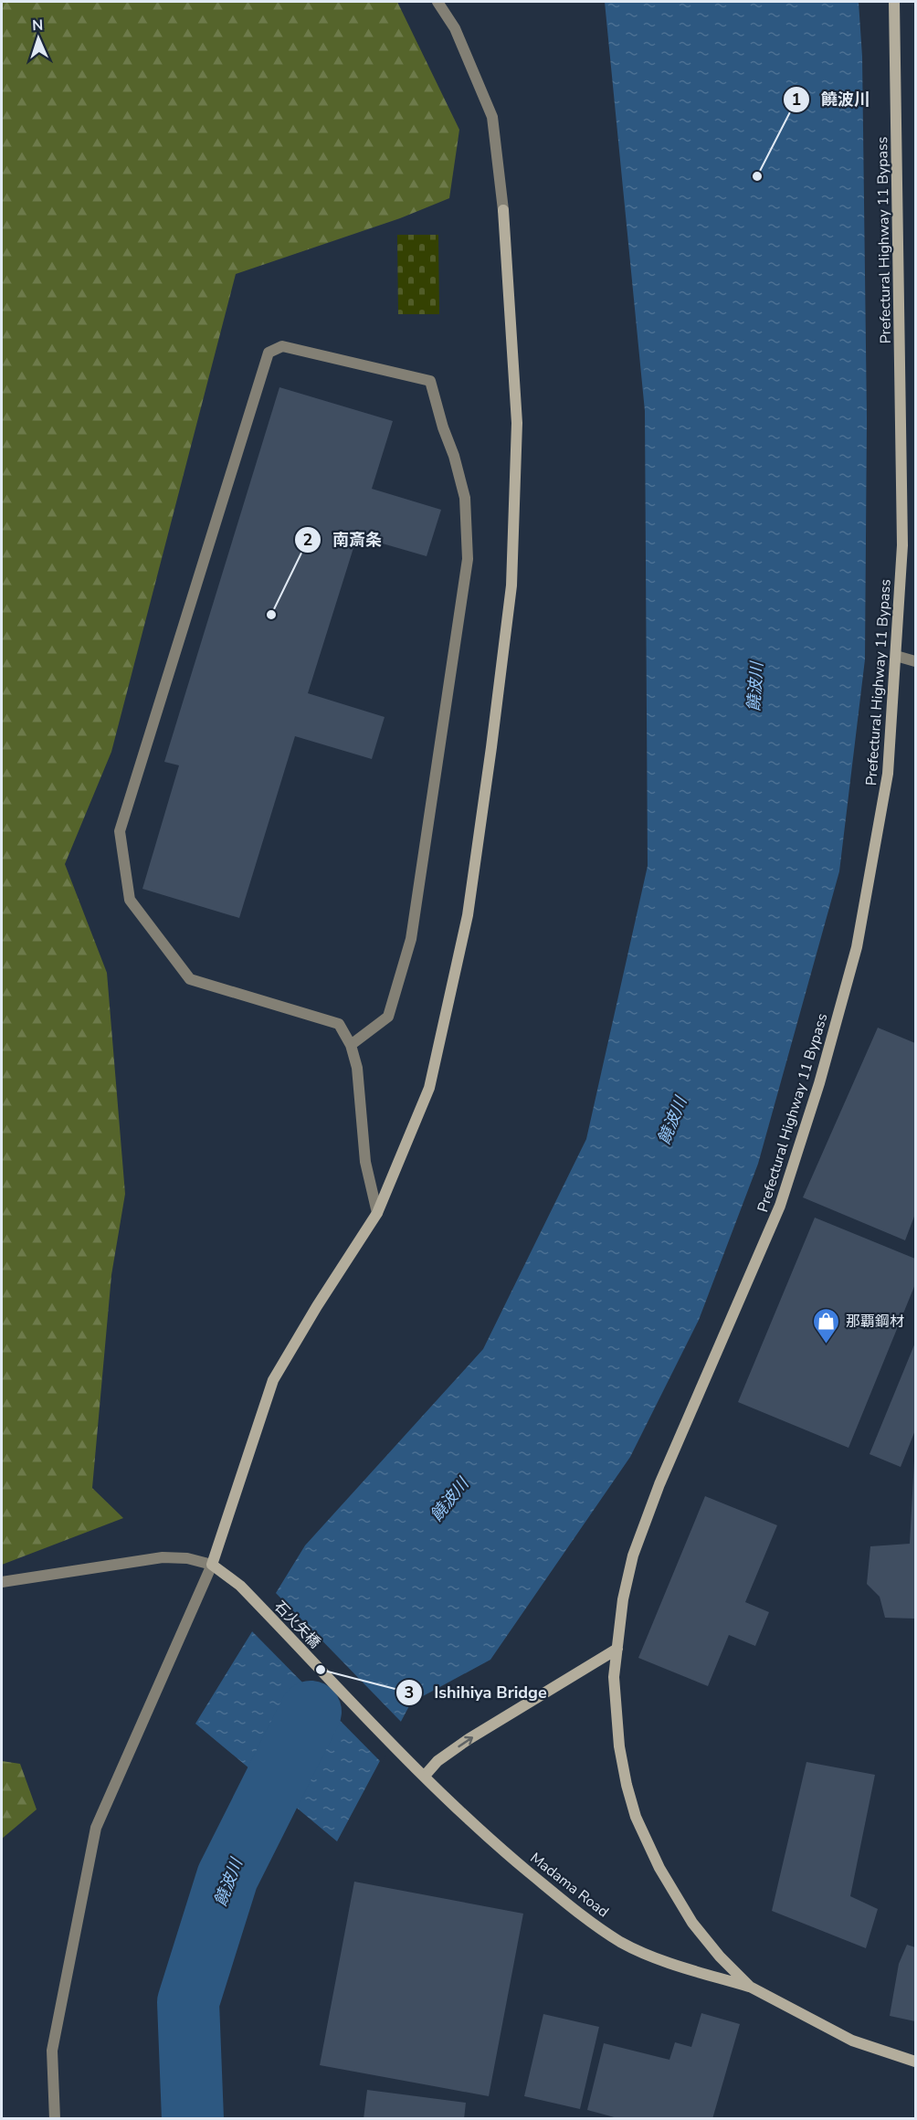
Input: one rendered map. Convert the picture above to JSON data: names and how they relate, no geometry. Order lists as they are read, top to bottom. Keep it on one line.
{"streets":{"main road":["Prefectural Highway 11 Bypass","石火矢橋","Madama Road"]},"crossings":[["Prefectural Highway 11 Bypass","Madama Road"],["石火矢橋","Madama Road"]],"water":["饒波川"],"places":{"other":["饒波川","南斎条","Ishihiya Bridge"],"shop":["那覇鋼材"]},"north":"top"}
